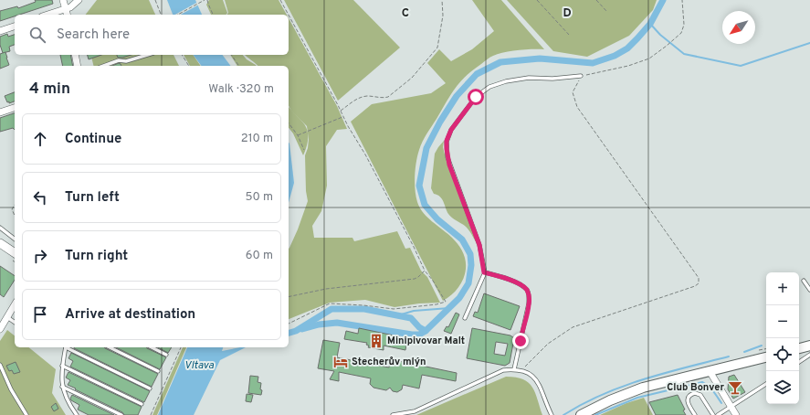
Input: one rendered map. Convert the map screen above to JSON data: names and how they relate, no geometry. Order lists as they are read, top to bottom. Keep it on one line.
{"water":["Vltava"],"places":{"building":["Minipivovar Malt"],"hotel":["Stecherův mlýn"],"bar":["Club Bonver"]},"north":"bottom left","page":{"search":"Search here","heading":["4 min","Walk · 320 m"],"list":[["Continue","210 m"],["Turn left","50 m"],["Turn right","60 m"],"Arrive at destination"],"map_buttons":["+","−"]},"grid":{"columns":["C","D"]}}
